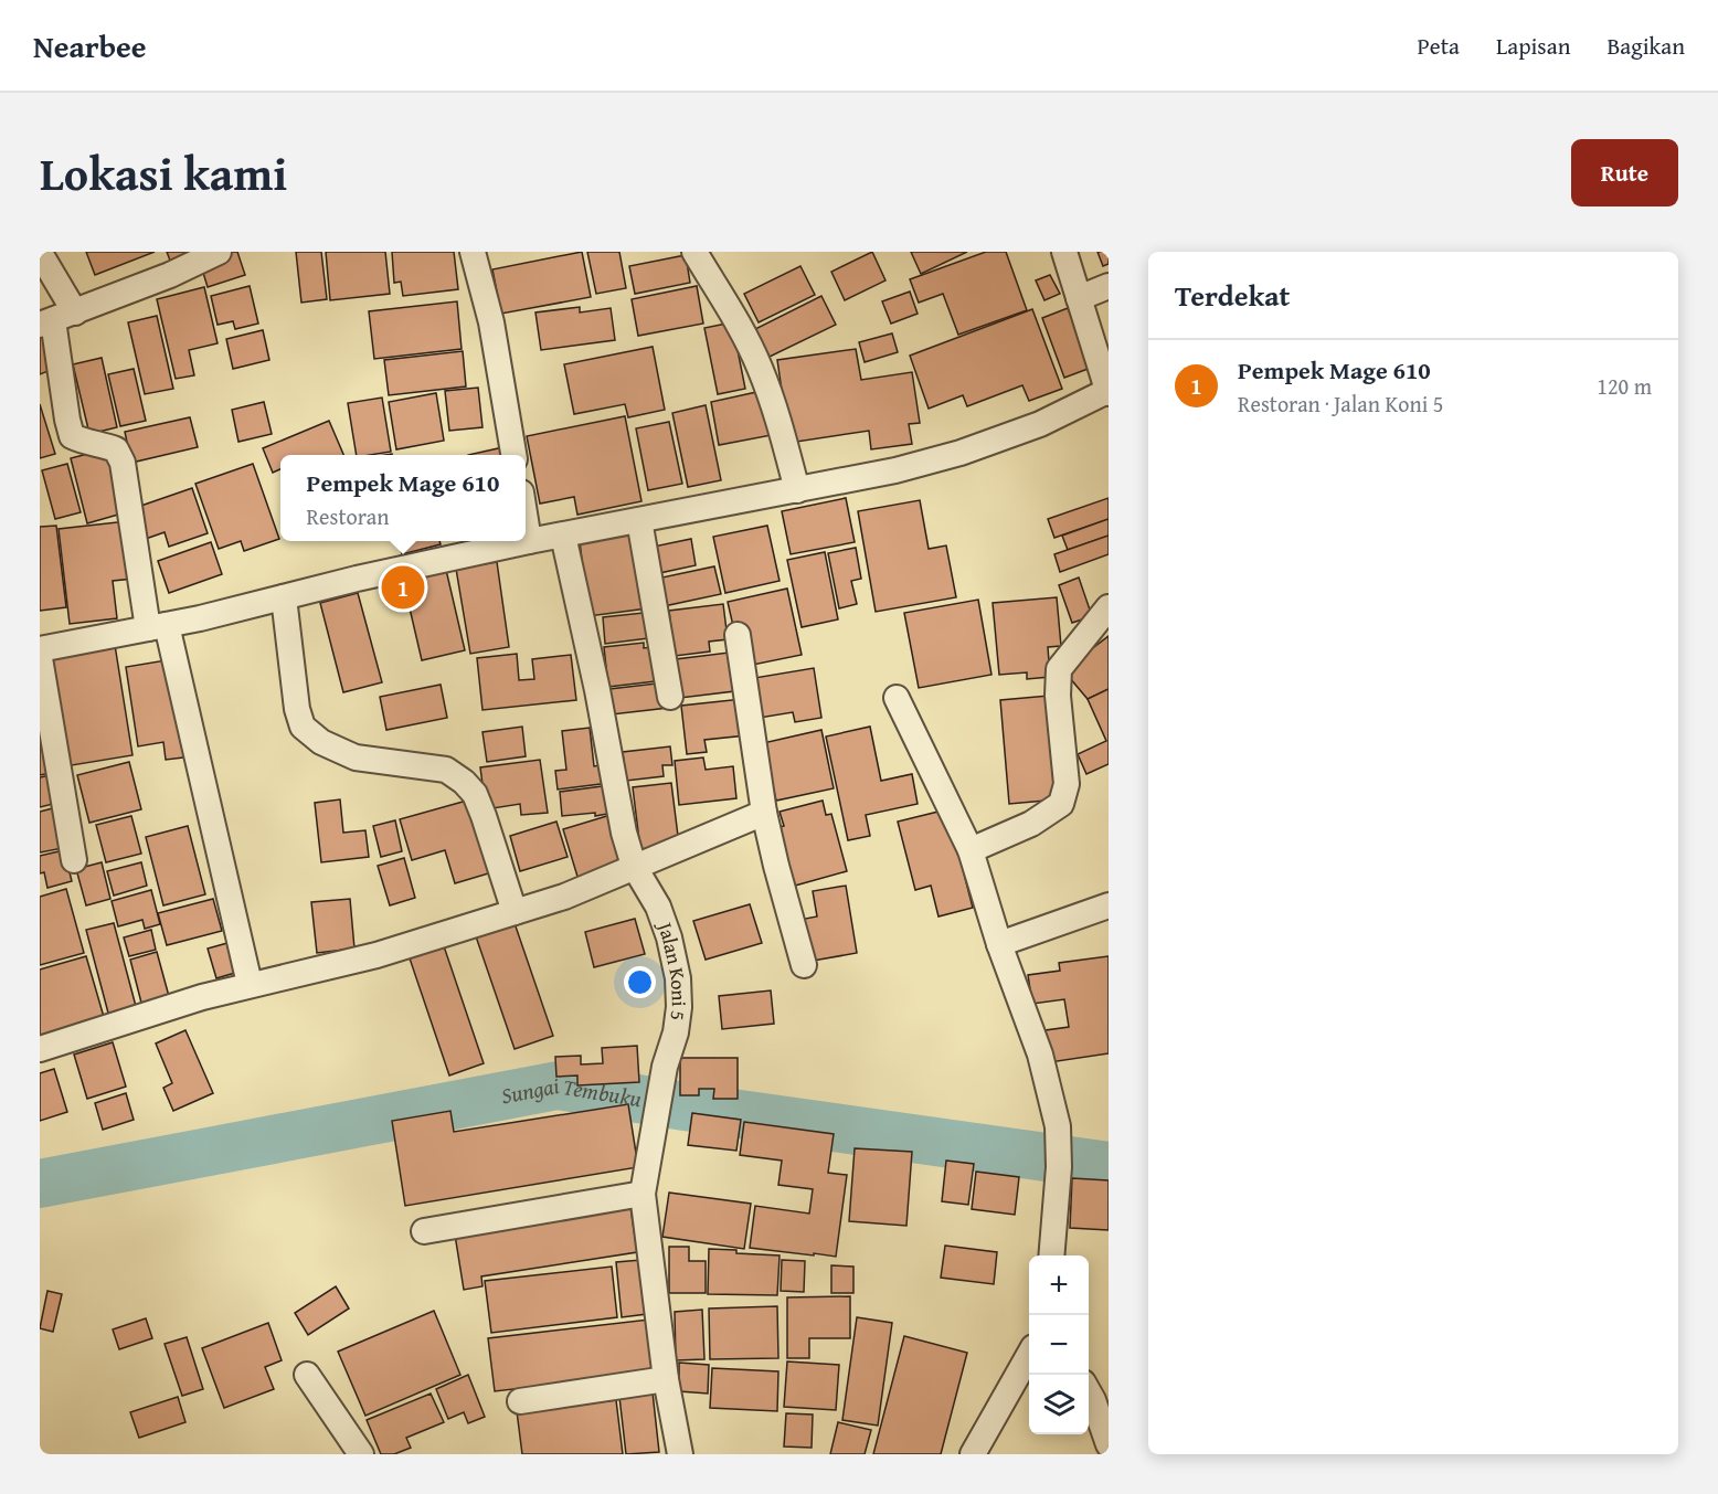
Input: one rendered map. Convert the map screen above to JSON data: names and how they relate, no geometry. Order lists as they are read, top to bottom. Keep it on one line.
{"streets":{"street":["Jalan Koni 5"]},"water":["Sungai Tembuku"],"page":{"header":"Nearbee","nav":["Peta","Lapisan","Bagikan"],"title":"Lokasi kami","buttons":"Rute","heading":"Terdekat","list":[{"mark":"1","name":"Pempek Mage 610","note":"Restoran · Jalan Koni 5","value":"120 m"}],"popup":["Pempek Mage 610","Restoran"],"pins":"1","map_buttons":["+","−"]}}
